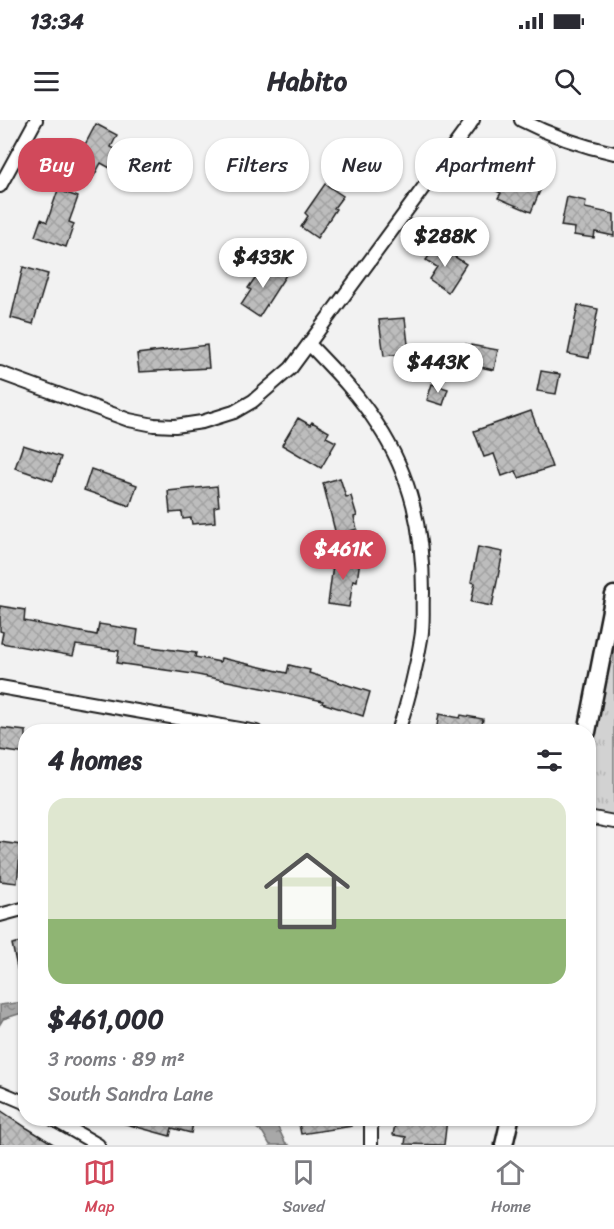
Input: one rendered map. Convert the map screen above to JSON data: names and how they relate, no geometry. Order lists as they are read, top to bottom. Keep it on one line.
{"page":{"status":"13:34","header":"Habito","chip":["Buy","Rent","Filters","New","Apartment"],"price":["$288K","$433K","$443K","$461K"],"heading":"4 homes","list":[{"name":"$461,000","note":"3 rooms · 89 m² · South Sandra Lane"}],"tabs":["Map","Saved","Home"]}}
